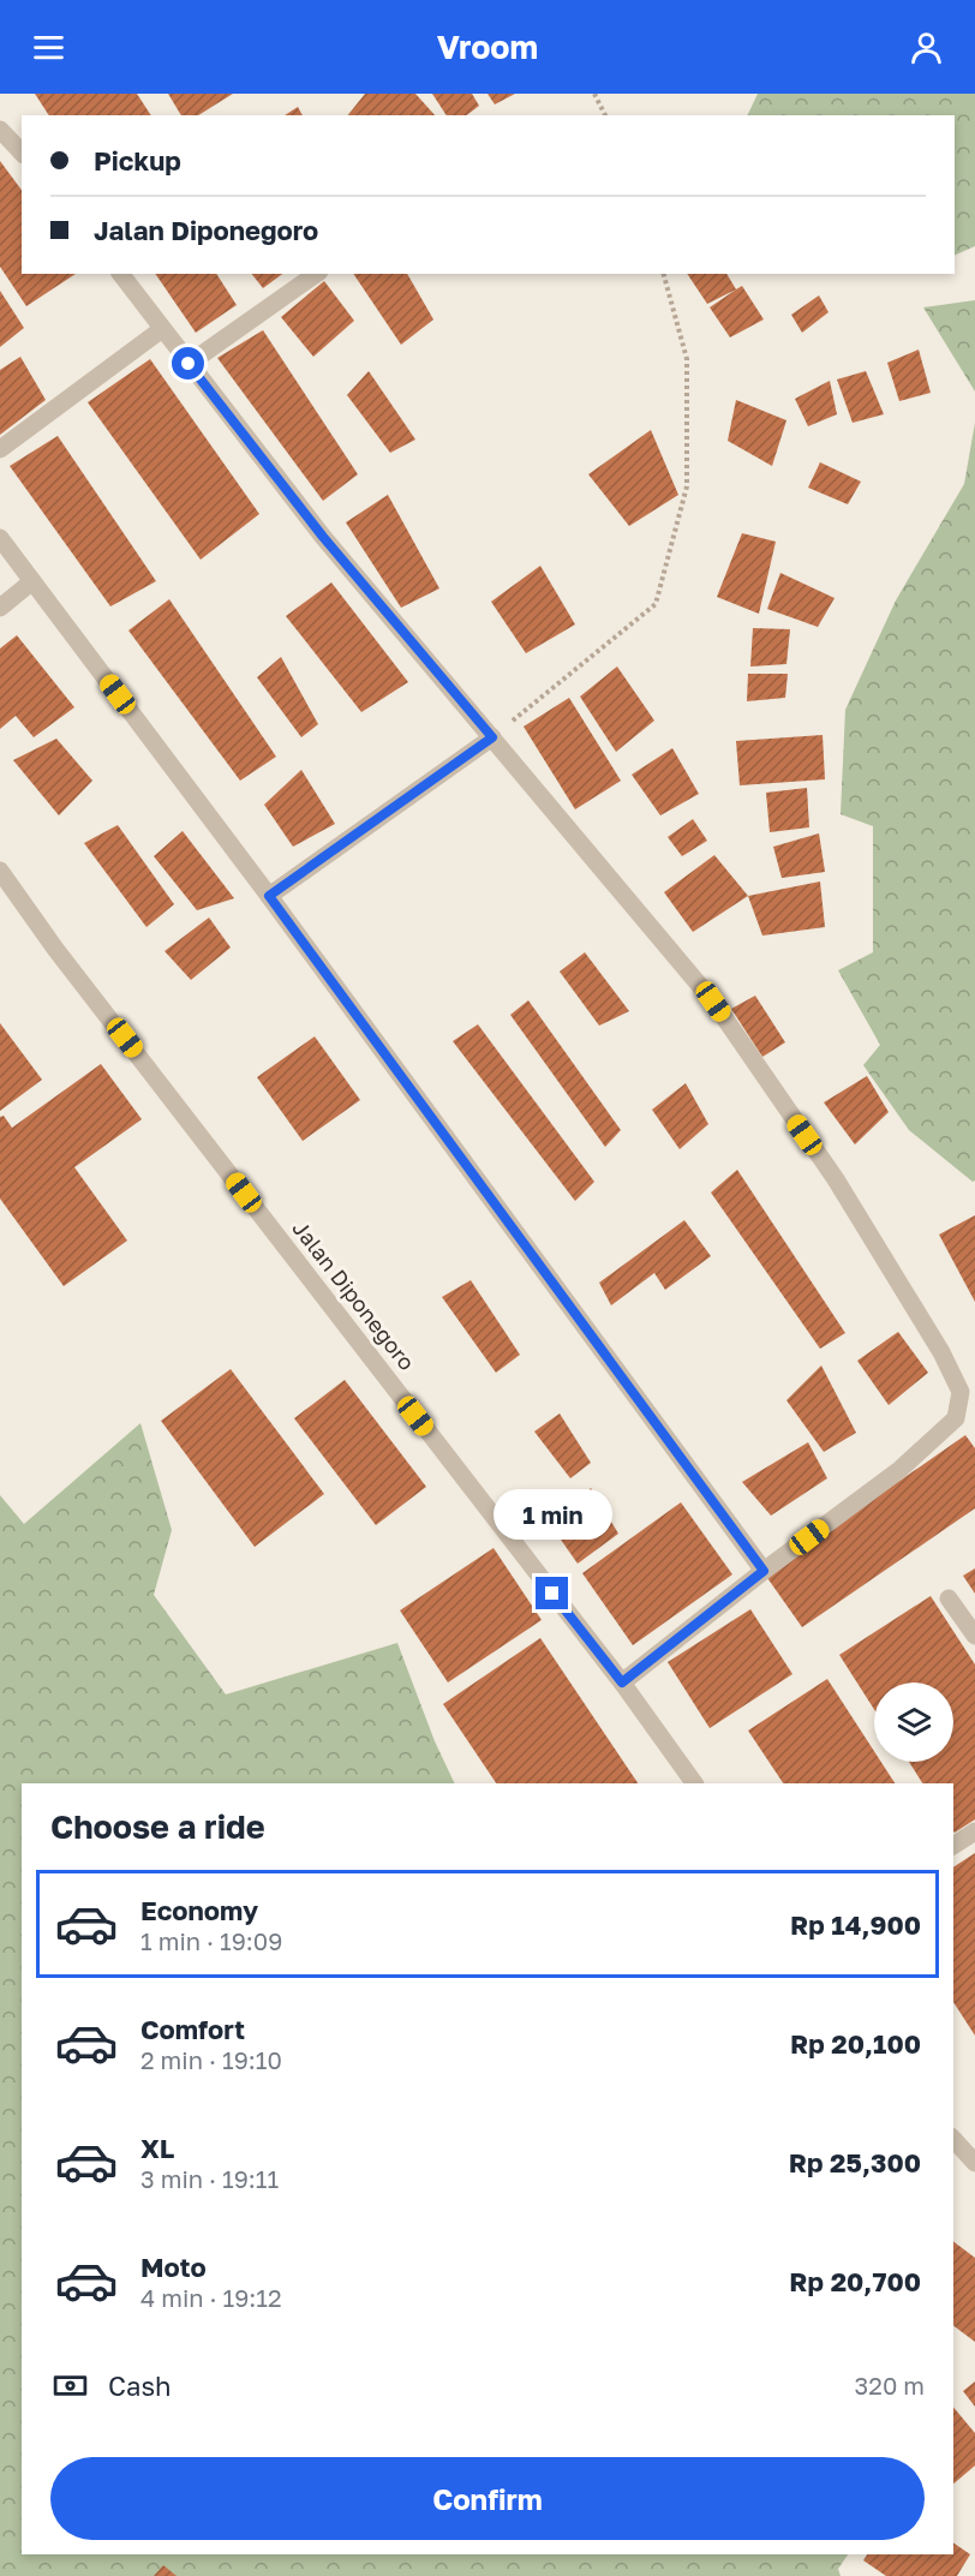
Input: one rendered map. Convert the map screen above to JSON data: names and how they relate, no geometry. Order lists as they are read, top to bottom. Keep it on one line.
{"streets":{"street":["Jalan Diponegoro"]},"page":{"header":"Vroom","banner":["Pickup","Jalan Diponegoro"],"bubble":"1 min","heading":"Choose a ride","list":[{"name":"Economy","note":"1 min · 19:09","value":"Rp 14,900"},{"name":"Comfort","note":"2 min · 19:10","value":"Rp 20,100"},{"name":"XL","note":"3 min · 19:11","value":"Rp 25,300"},{"name":"Moto","note":"4 min · 19:12","value":"Rp 20,700"}],"pay":["Cash","320 m"],"buttons":"Confirm"}}
